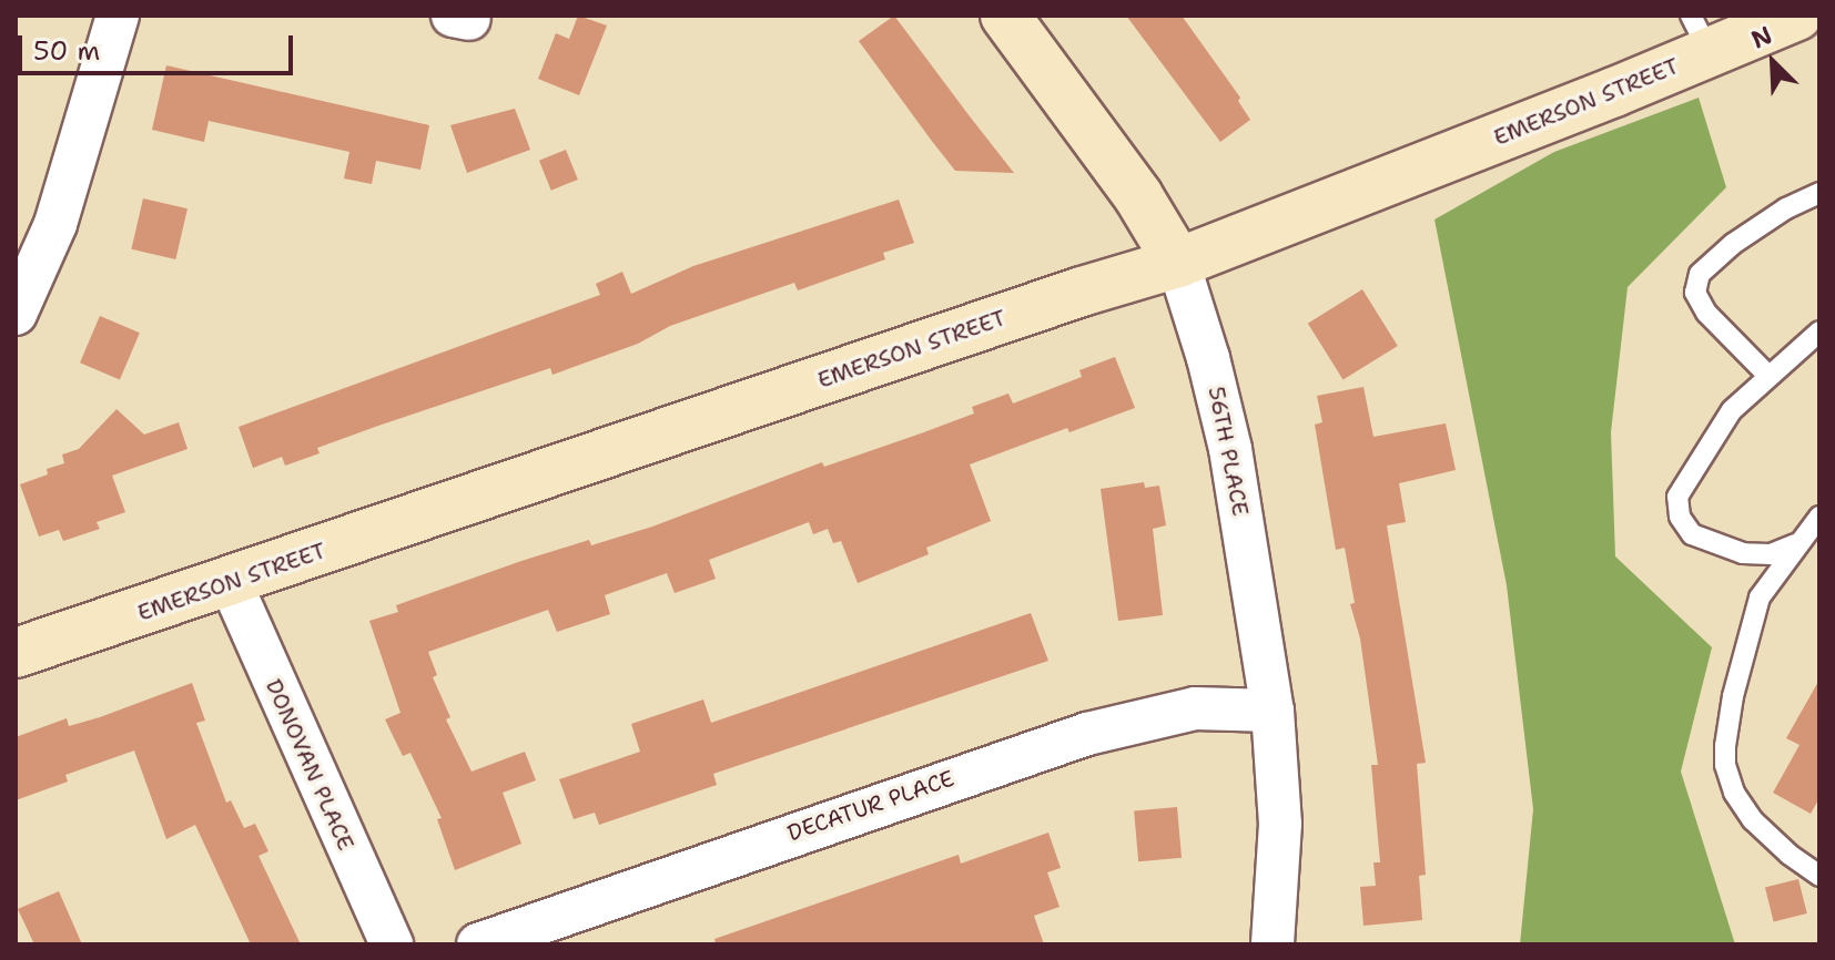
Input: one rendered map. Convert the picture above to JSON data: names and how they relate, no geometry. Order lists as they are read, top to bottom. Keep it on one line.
{"streets":{"street":["EMERSON STREET","56TH PLACE","DONOVAN PLACE","DECATUR PLACE"]},"crossings":[["EMERSON STREET","56TH PLACE"],["EMERSON STREET","DONOVAN PLACE"],["56TH PLACE","DECATUR PLACE"]],"scale_bar":"50 m","north":"top left"}
